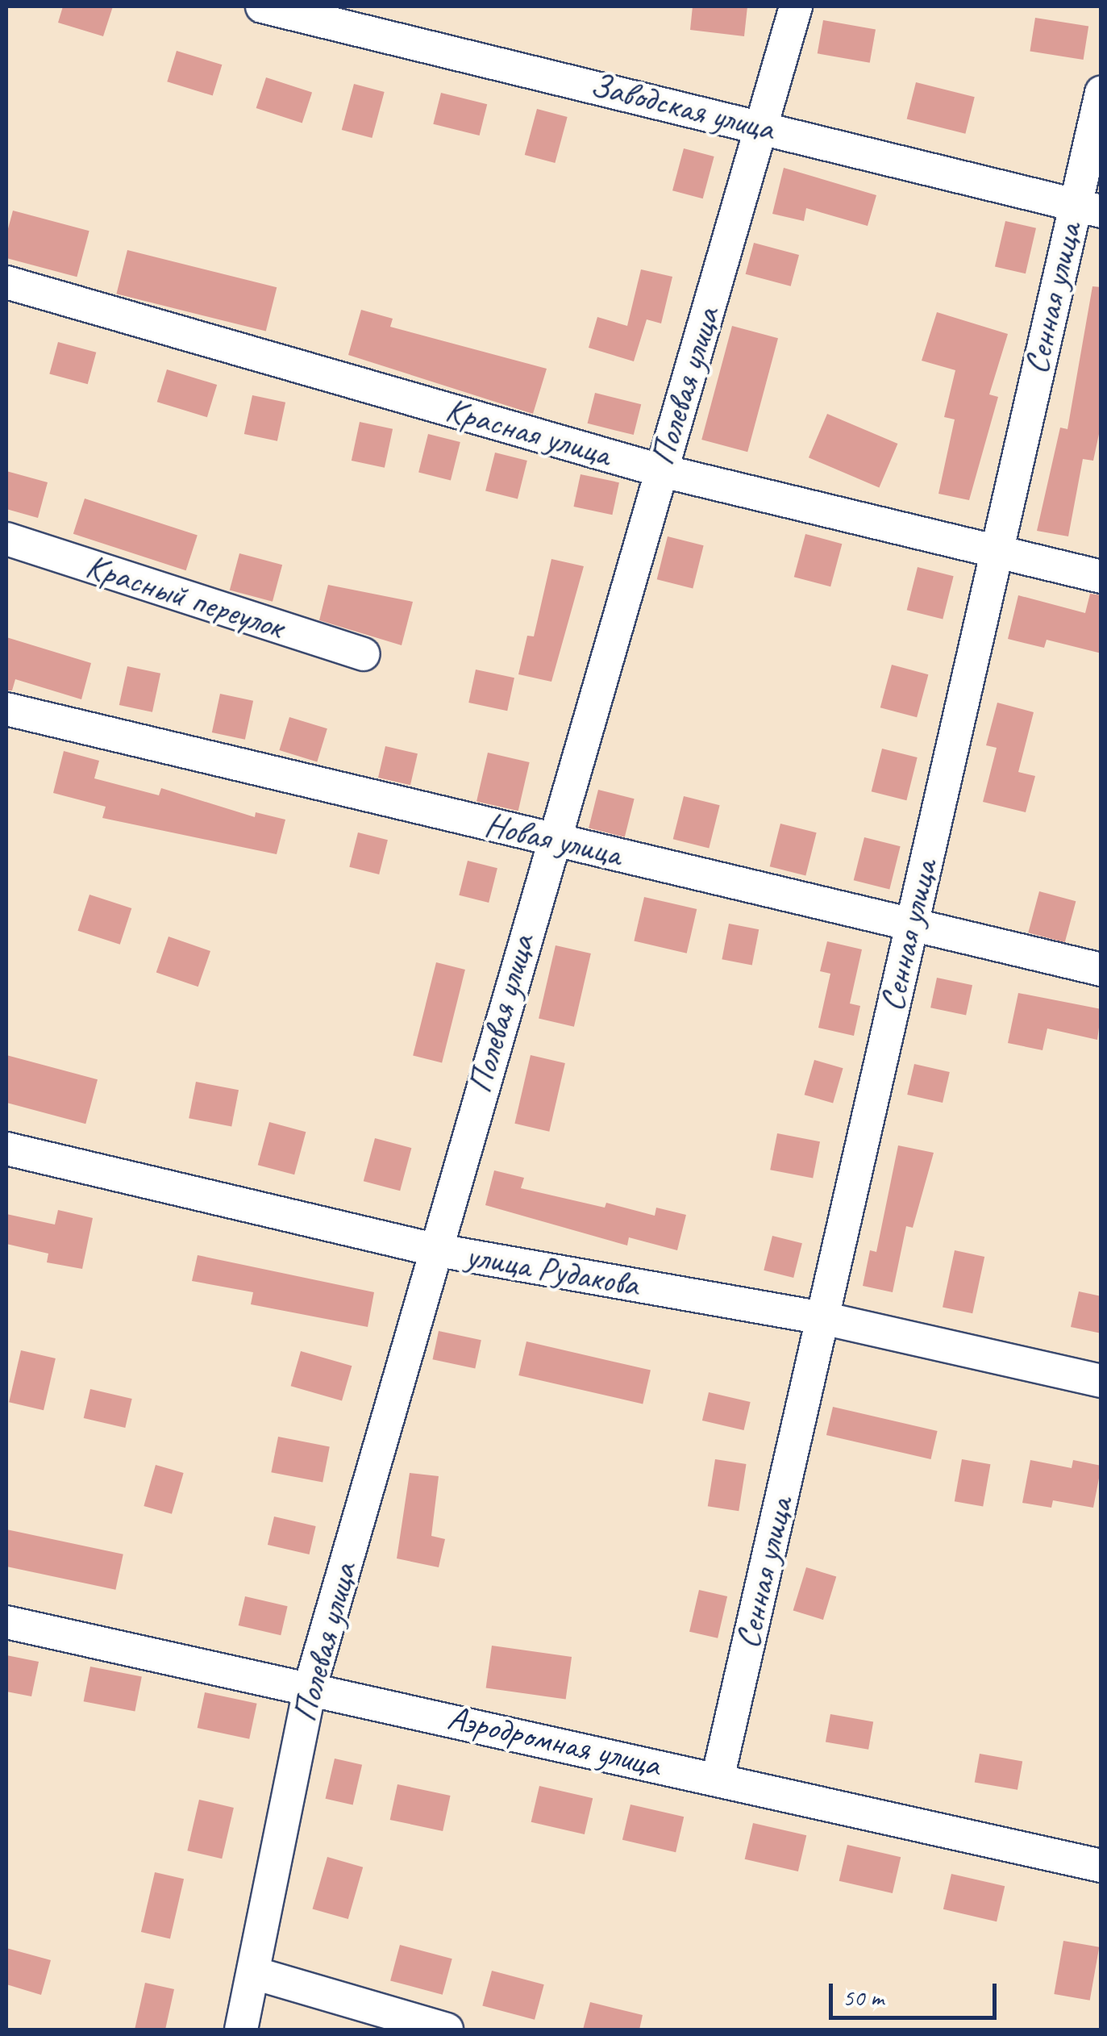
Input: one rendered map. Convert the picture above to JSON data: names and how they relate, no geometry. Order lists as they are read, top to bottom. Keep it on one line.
{"streets":{"street":["Заводская улица","Сенная улица","Полевая улица","Красная улица","Красный переулок","Новая улица","улица Рудакова","Аэродромная улица"]},"crossings":[["Заводская улица","Сенная улица"],["Заводская улица","Полевая улица"],["Сенная улица","Красная улица"],["Сенная улица","Новая улица"],["Сенная улица","улица Рудакова"],["Сенная улица","Аэродромная улица"],["Полевая улица","Красная улица"],["Полевая улица","Новая улица"],["Полевая улица","улица Рудакова"],["Полевая улица","Аэродромная улица"]],"scale_bar":"50 m"}
